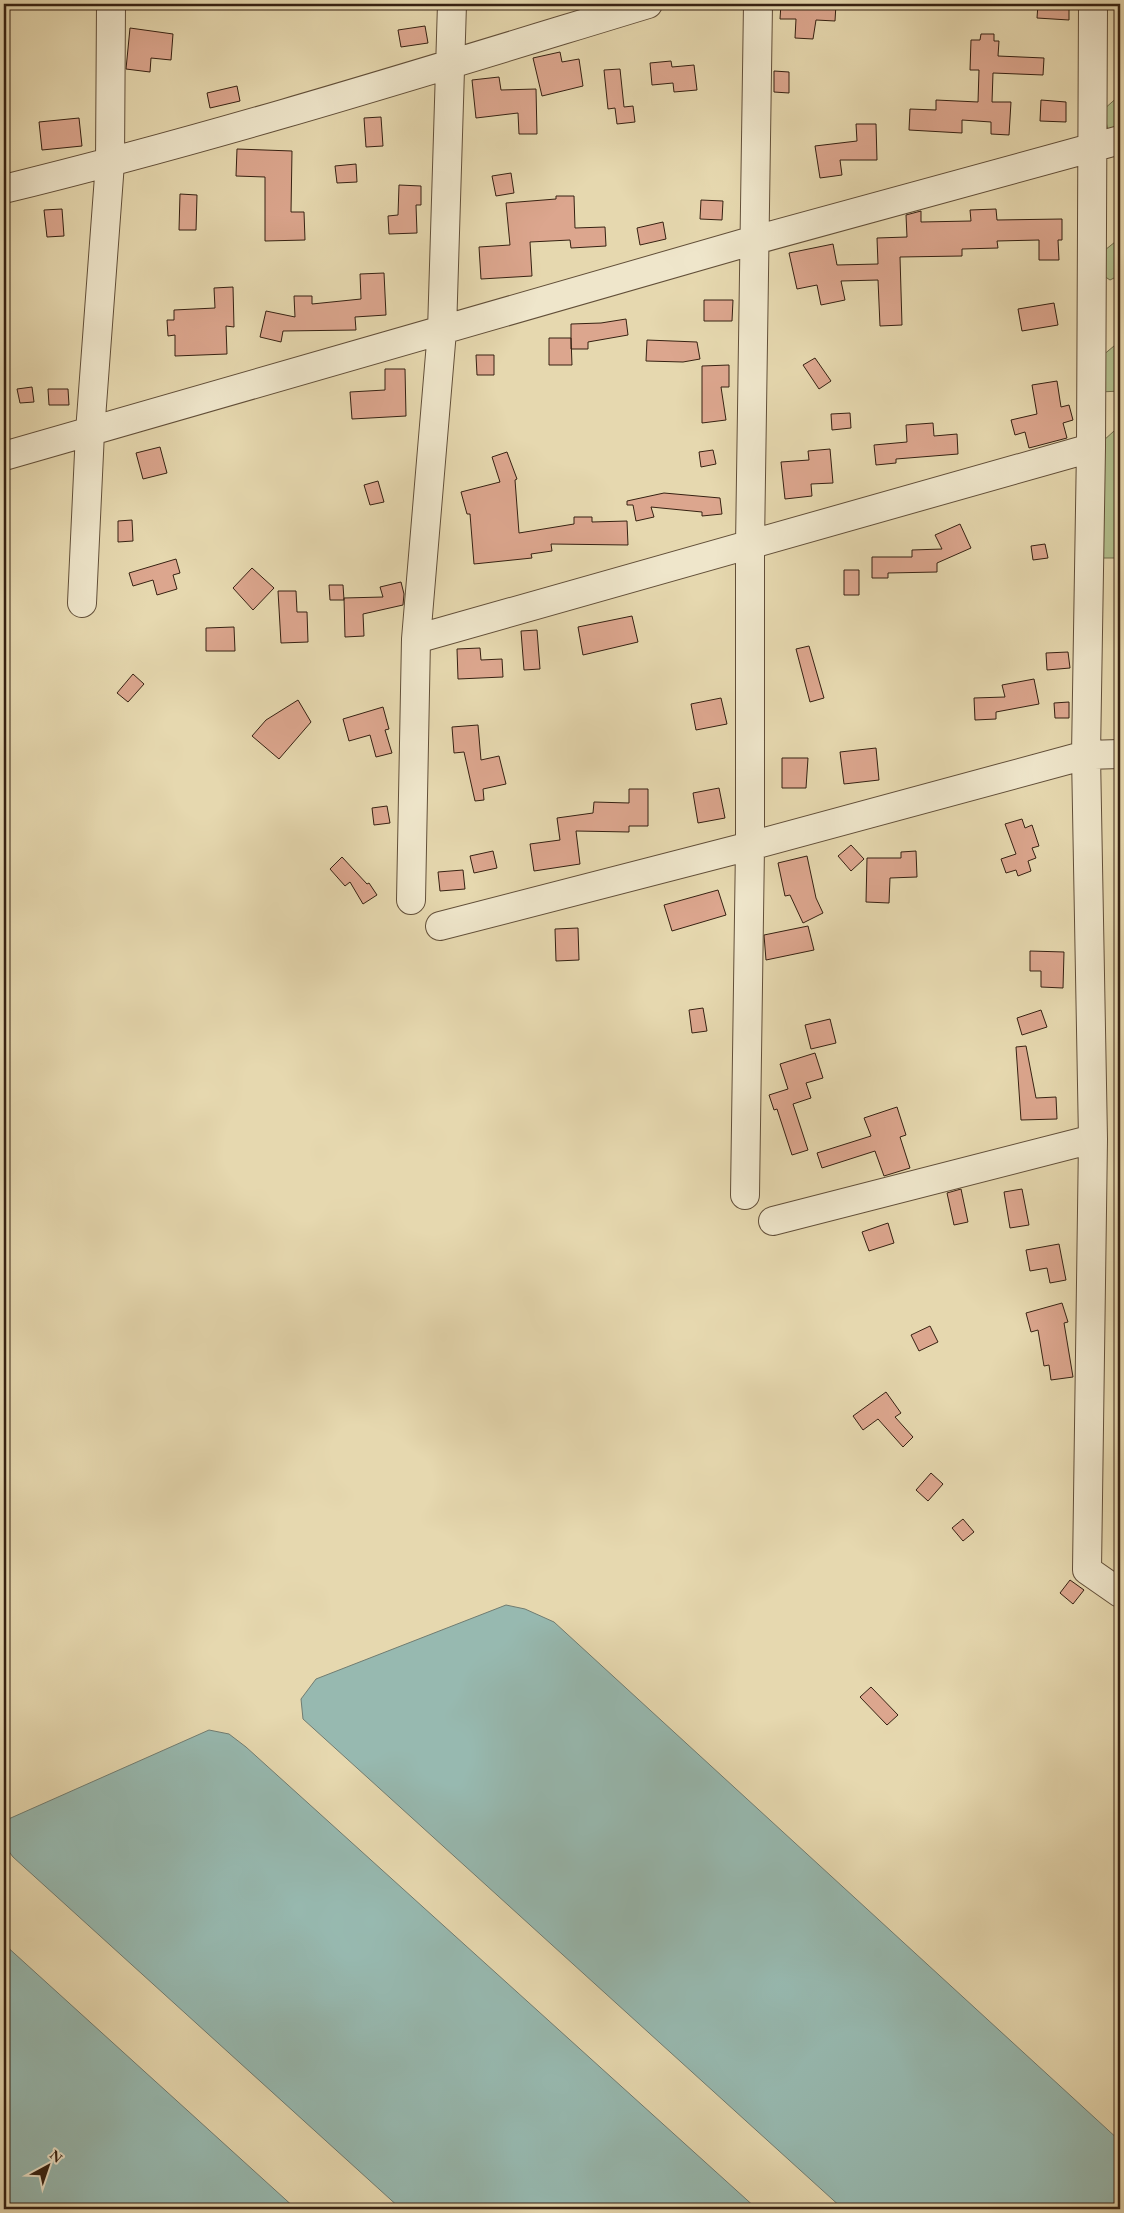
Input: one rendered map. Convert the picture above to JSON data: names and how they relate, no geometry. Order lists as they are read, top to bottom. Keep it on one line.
{"north":"top right"}
